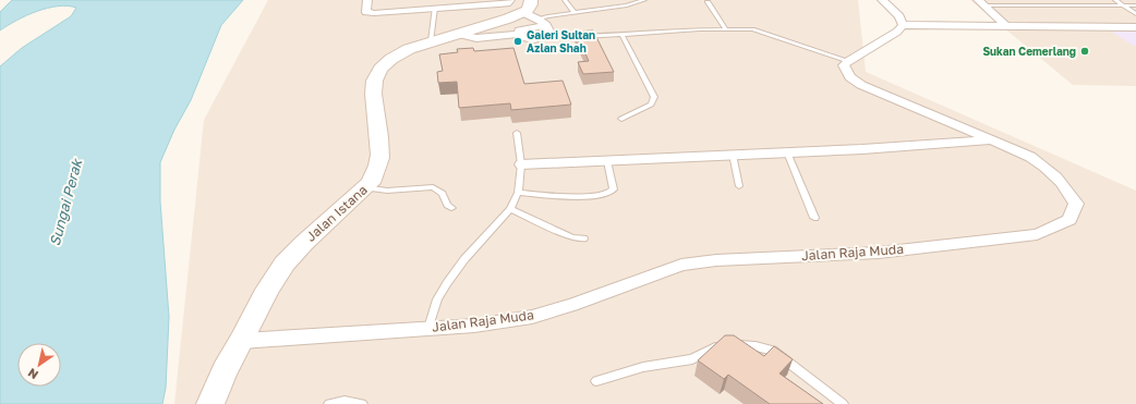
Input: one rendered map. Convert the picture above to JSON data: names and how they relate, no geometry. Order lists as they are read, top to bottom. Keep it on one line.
{"streets":{"street":["Jalan Istana","Jalan Raja Muda"]},"crossings":[["Jalan Istana","Jalan Raja Muda"]],"water":["Sungai Perak"],"places":["Galeri Sultan Azlan Shah","Sukan Cemerlang"],"north":"bottom left"}
